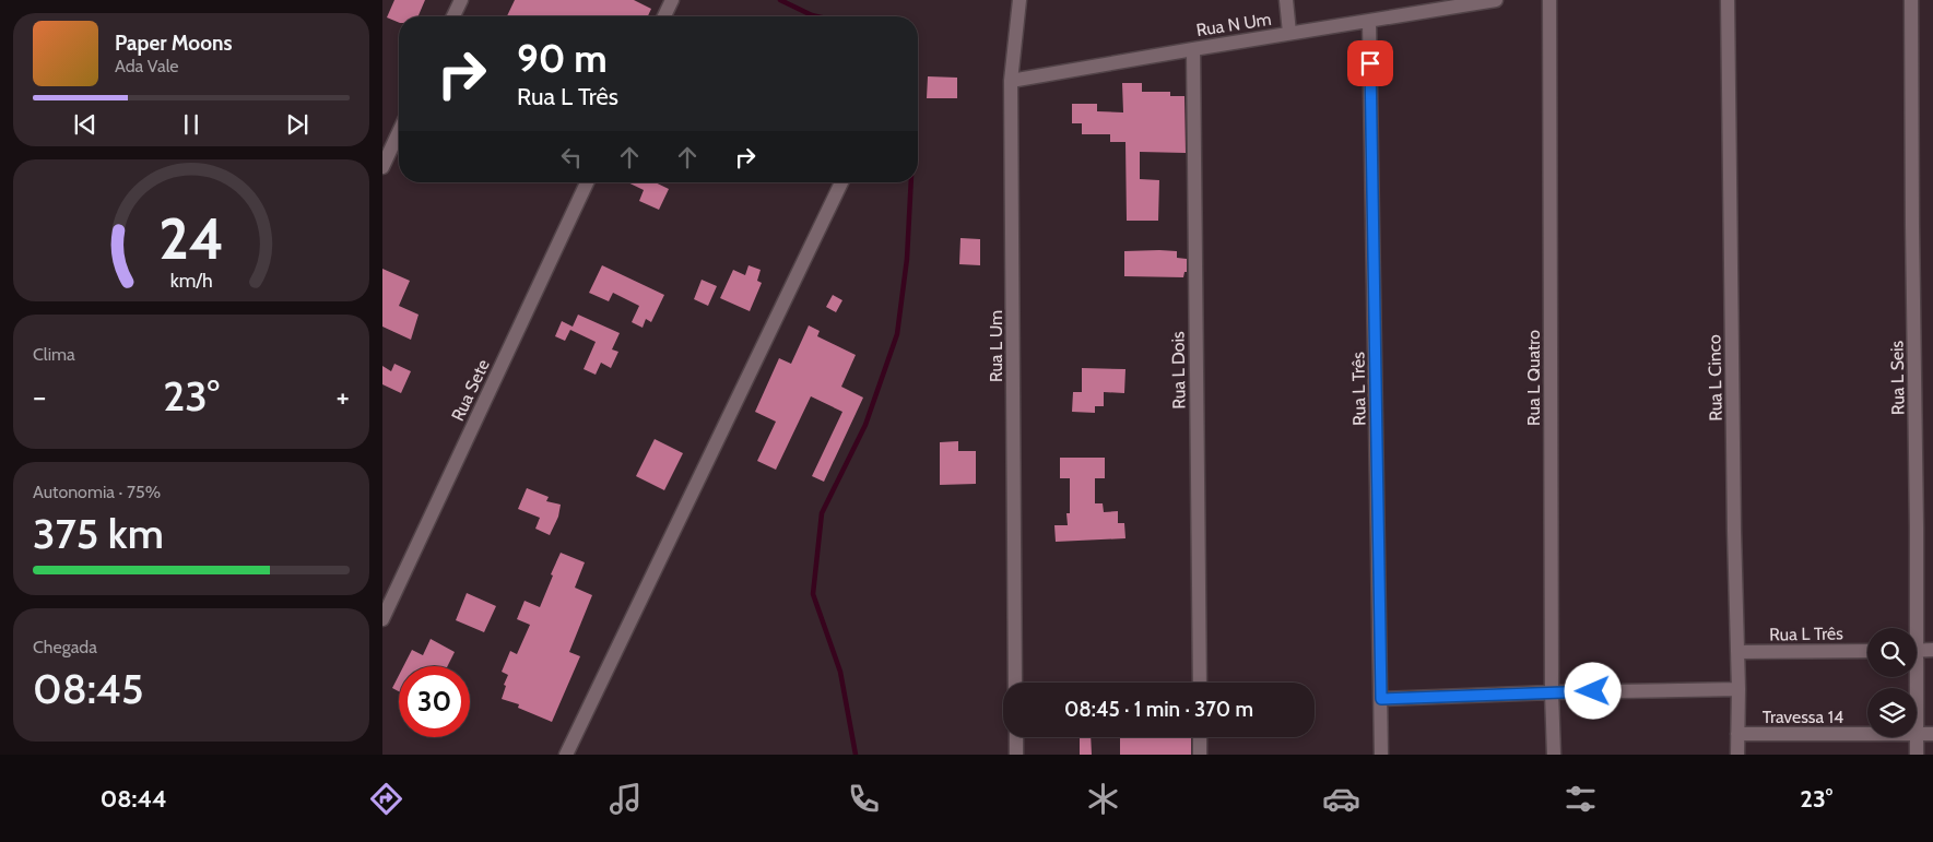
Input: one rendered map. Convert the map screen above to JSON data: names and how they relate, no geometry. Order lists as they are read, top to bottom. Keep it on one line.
{"streets":{"street":["Rua N Um","Rua L Um","Rua L Dois","Rua L Quatro","Rua L Cinco","Rua L Seis","Rua L Três","Rua Sete","Travessa 14"]},"crossings":[["Rua N Um","Rua L Um"],["Rua N Um","Rua L Dois"],["Rua N Um","Rua L Três"],["Rua L Cinco","Rua L Três"],["Rua L Cinco","Travessa 14"]],"page":{"turn":["90 m","Rua L Três"],"song":["Paper Moons","Ada Vale"],"tile":["Clima",["Autonomia · 75%","375 km"],["Chegada","08:45"]],"heat":["−","23°","+"],"limit":"30","trip":"08:45 · 1 min · 370 m","tabs":["08:44","23°"],"gauge":["24","km/h"]}}
